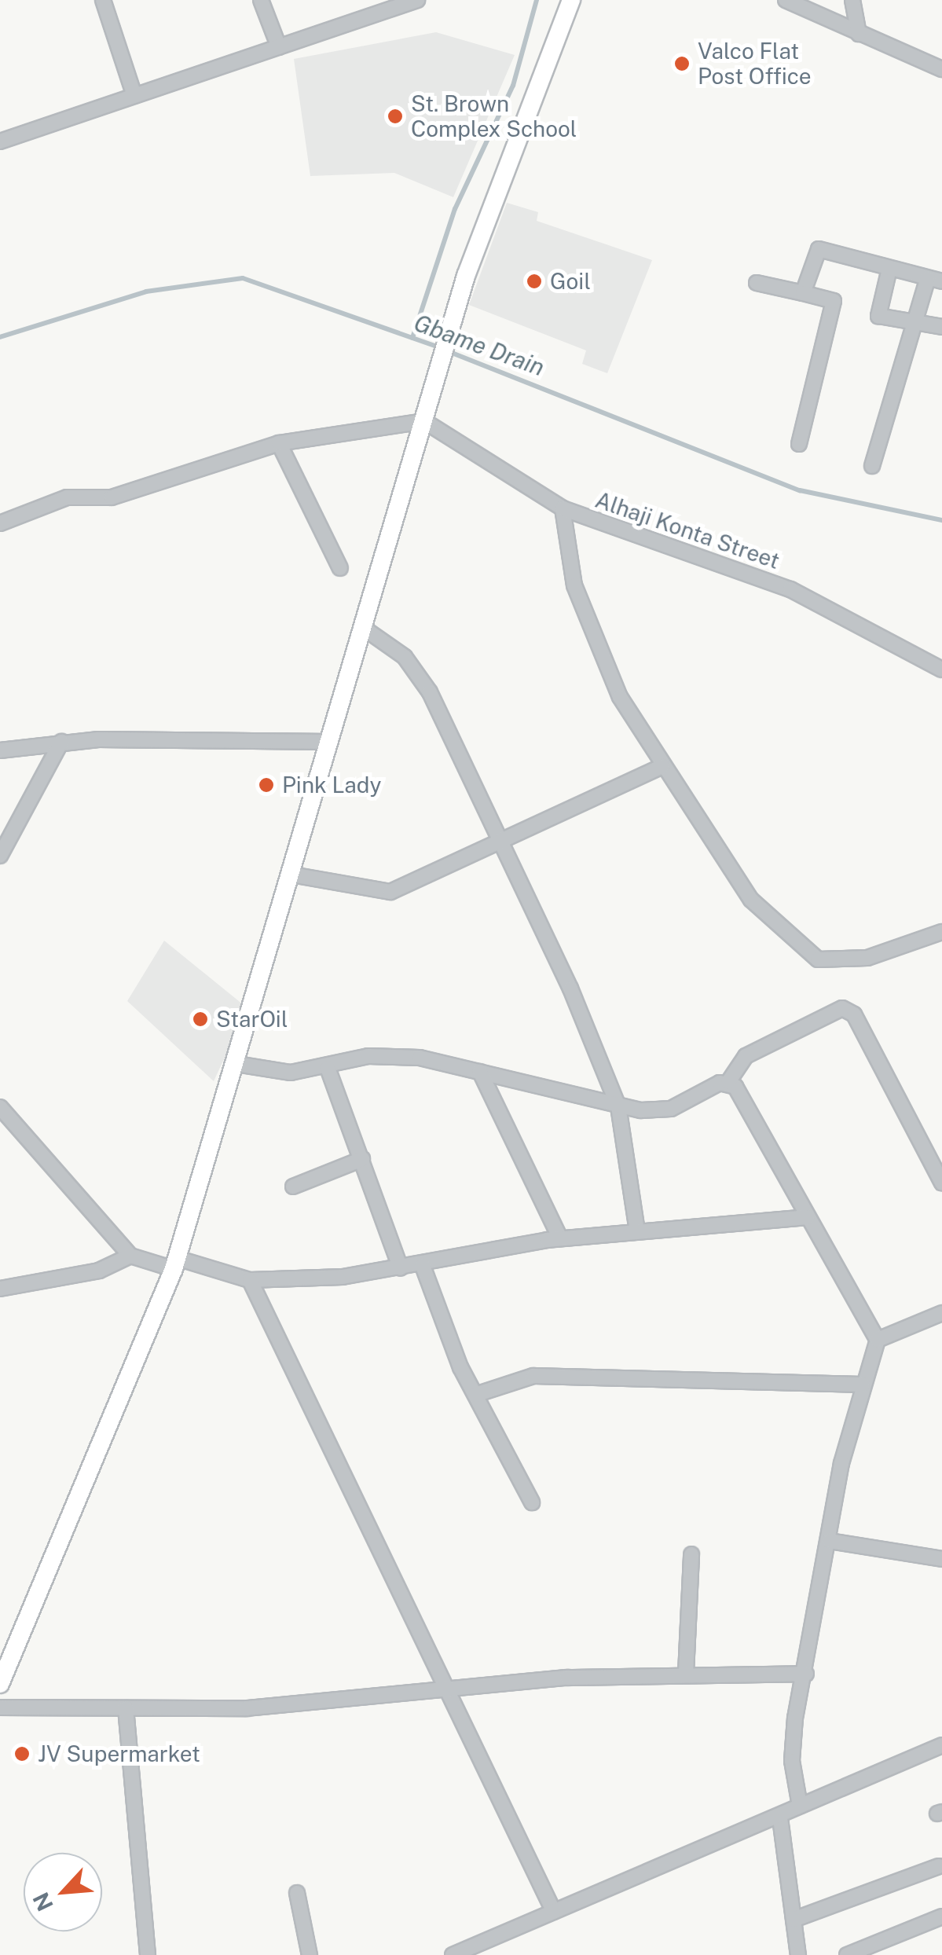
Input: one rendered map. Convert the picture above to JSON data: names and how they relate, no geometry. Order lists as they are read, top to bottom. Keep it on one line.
{"streets":{"street":["Alhaji Konta Street"]},"water":["Gbame Drain"],"places":["Valco Flat Post Office","St. Brown Complex School","Goil","Pink Lady","StarOil","JV Supermarket"],"north":"bottom left"}
